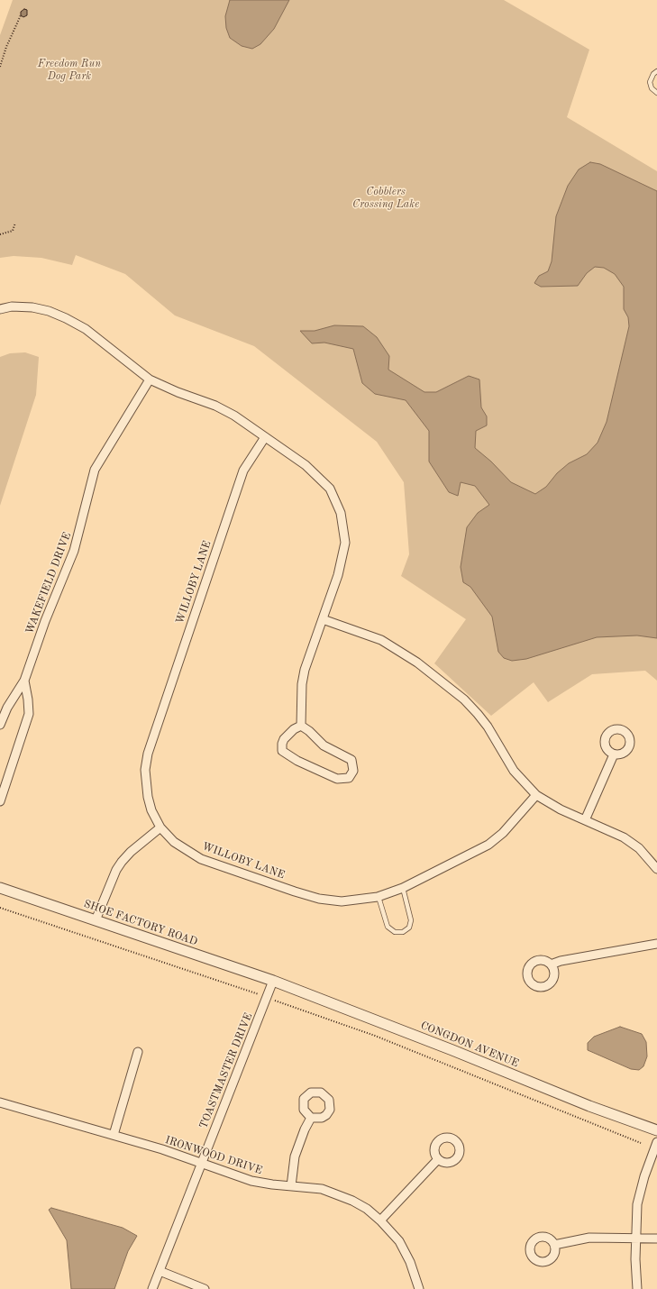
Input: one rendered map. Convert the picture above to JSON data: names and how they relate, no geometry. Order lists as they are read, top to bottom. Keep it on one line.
{"streets":{"street":["WILLOBY LANE","WAKEFIELD DRIVE","SHOE FACTORY ROAD","CONGDON AVENUE","TOASTMASTER DRIVE","IRONWOOD DRIVE"]},"crossings":[["SHOE FACTORY ROAD","CONGDON AVENUE"],["SHOE FACTORY ROAD","TOASTMASTER DRIVE"],["CONGDON AVENUE","TOASTMASTER DRIVE"],["TOASTMASTER DRIVE","IRONWOOD DRIVE"]],"parks":["Freedom Run Dog Park","Cobblers Crossing Lake"]}
